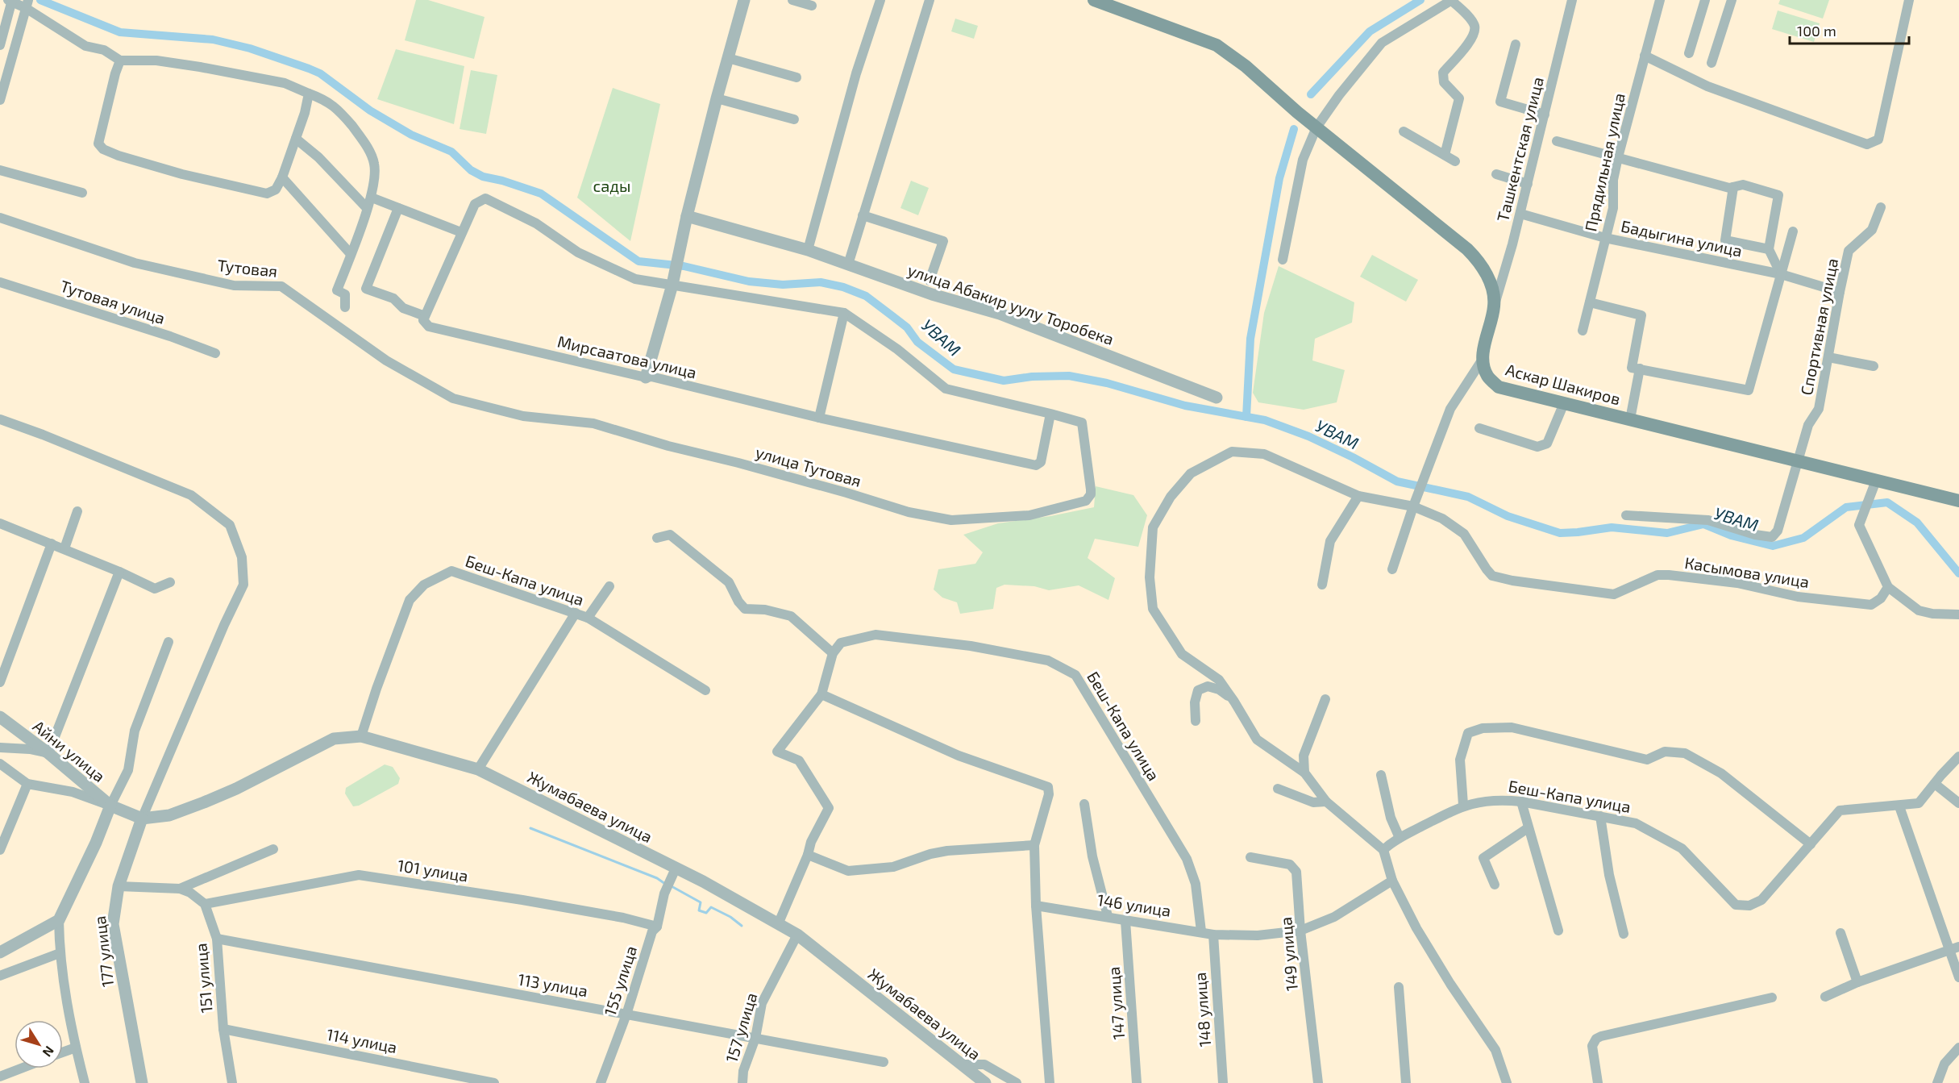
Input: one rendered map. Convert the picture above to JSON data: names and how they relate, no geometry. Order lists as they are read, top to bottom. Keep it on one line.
{"streets":{"main road":["Аскар Шакиров"],"street":["Ташкентская улица","Прядильная улица","Бадыгина улица","Тутовая","Тутовая улица","улица Абакир уулу Торобека","Спортивная улица","Мирсаатова улица","улица Тутовая","Касымова улица","Беш-Капа улица","Айни улица","Жумабаева улица","101 улица","146 улица","177 улица","149 улица","151 улица","155 улица","113 улица","147 улица","148 улица","157 улица","114 улица"]},"crossings":[["Ташкентская улица","Бадыгина улица"],["Прядильная улица","Бадыгина улица"],["Бадыгина улица","Спортивная улица"],["Тутовая","улица Тутовая"],["Спортивная улица","Аскар Шакиров"],["Мирсаатова улица","улица Тутовая"],["Касымова улица","Беш-Капа улица"],["Беш-Капа улица","Жумабаева улица"],["Беш-Капа улица","146 улица"],["Айни улица","Жумабаева улица"],["Айни улица","177 улица"],["Жумабаева улица","177 улица"],["Жумабаева улица","155 улица"],["Жумабаева улица","157 улица"],["101 улица","151 улица"],["101 улица","155 улица"],["146 улица","149 улица"],["146 улица","147 улица"],["146 улица","148 улица"],["151 улица","113 улица"],["151 улица","114 улица"],["155 улица","113 улица"],["113 улица","157 улица"]],"water":["УВАМ"],"parks":["сады"],"scale_bar":"100 m","north":"bottom right"}
